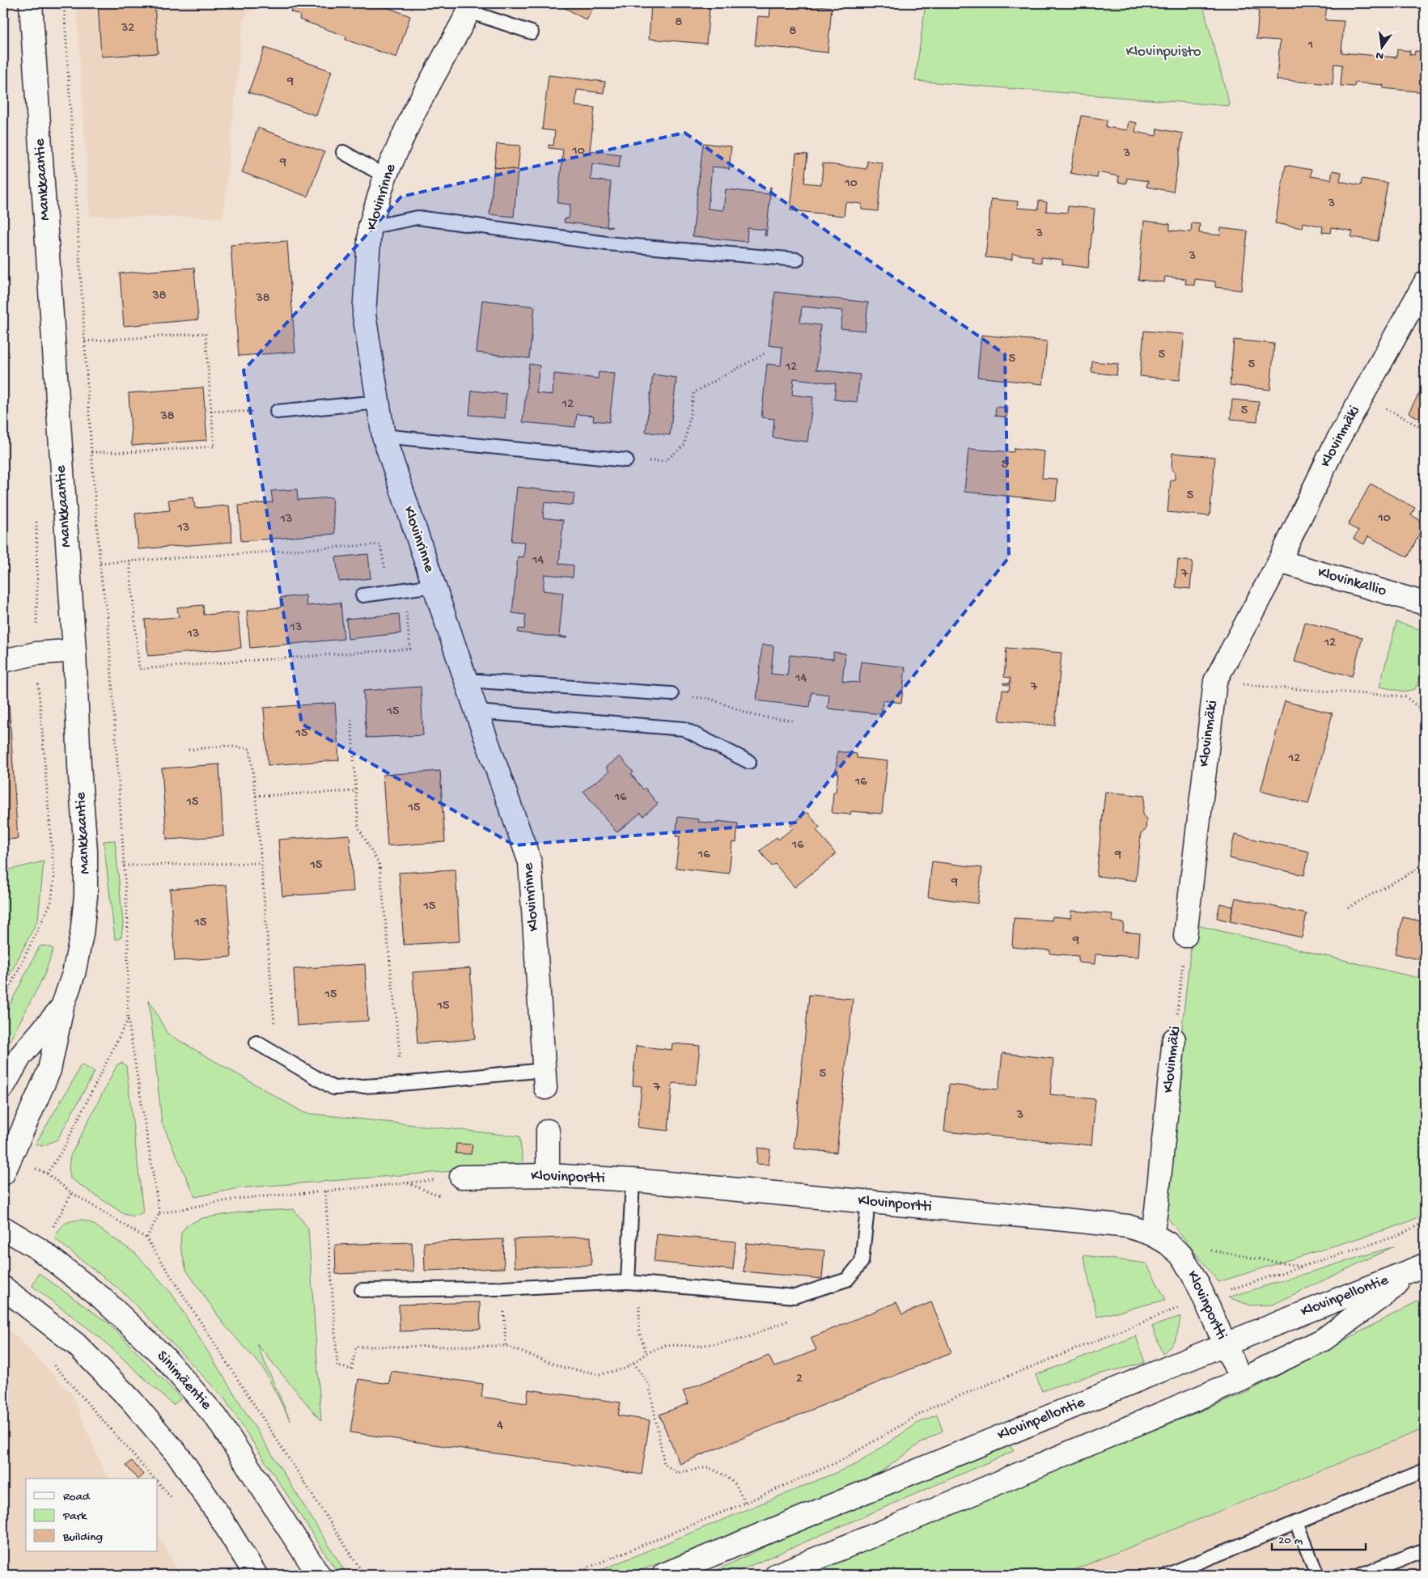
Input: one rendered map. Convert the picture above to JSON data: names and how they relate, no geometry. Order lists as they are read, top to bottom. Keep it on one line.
{"streets":{"main road":["Mankkaantie","Klovinrinne","Klovinmäki","Klovinkallio","Klovinportti","Klovinpellontie","Sinimäentie"]},"crossings":[["Klovinmäki","Klovinkallio"],["Klovinmäki","Klovinportti"],["Klovinportti","Klovinpellontie"]],"parks":["Klovinpuisto"],"house_numbers":["8","32","8","1","9","10","3","9","10","3","3","3","38","38","5","5","5","12","12","5","38","5","5","10","13","13","14","7","13","13","12","14","7","15","15","12","16","16","15","15","16","16","9","15","9","15","15","9","15","15","5","7","3","2","4"],"legend":["Road","Park","Building"],"scale_bar":"20 m","north":"bottom"}
